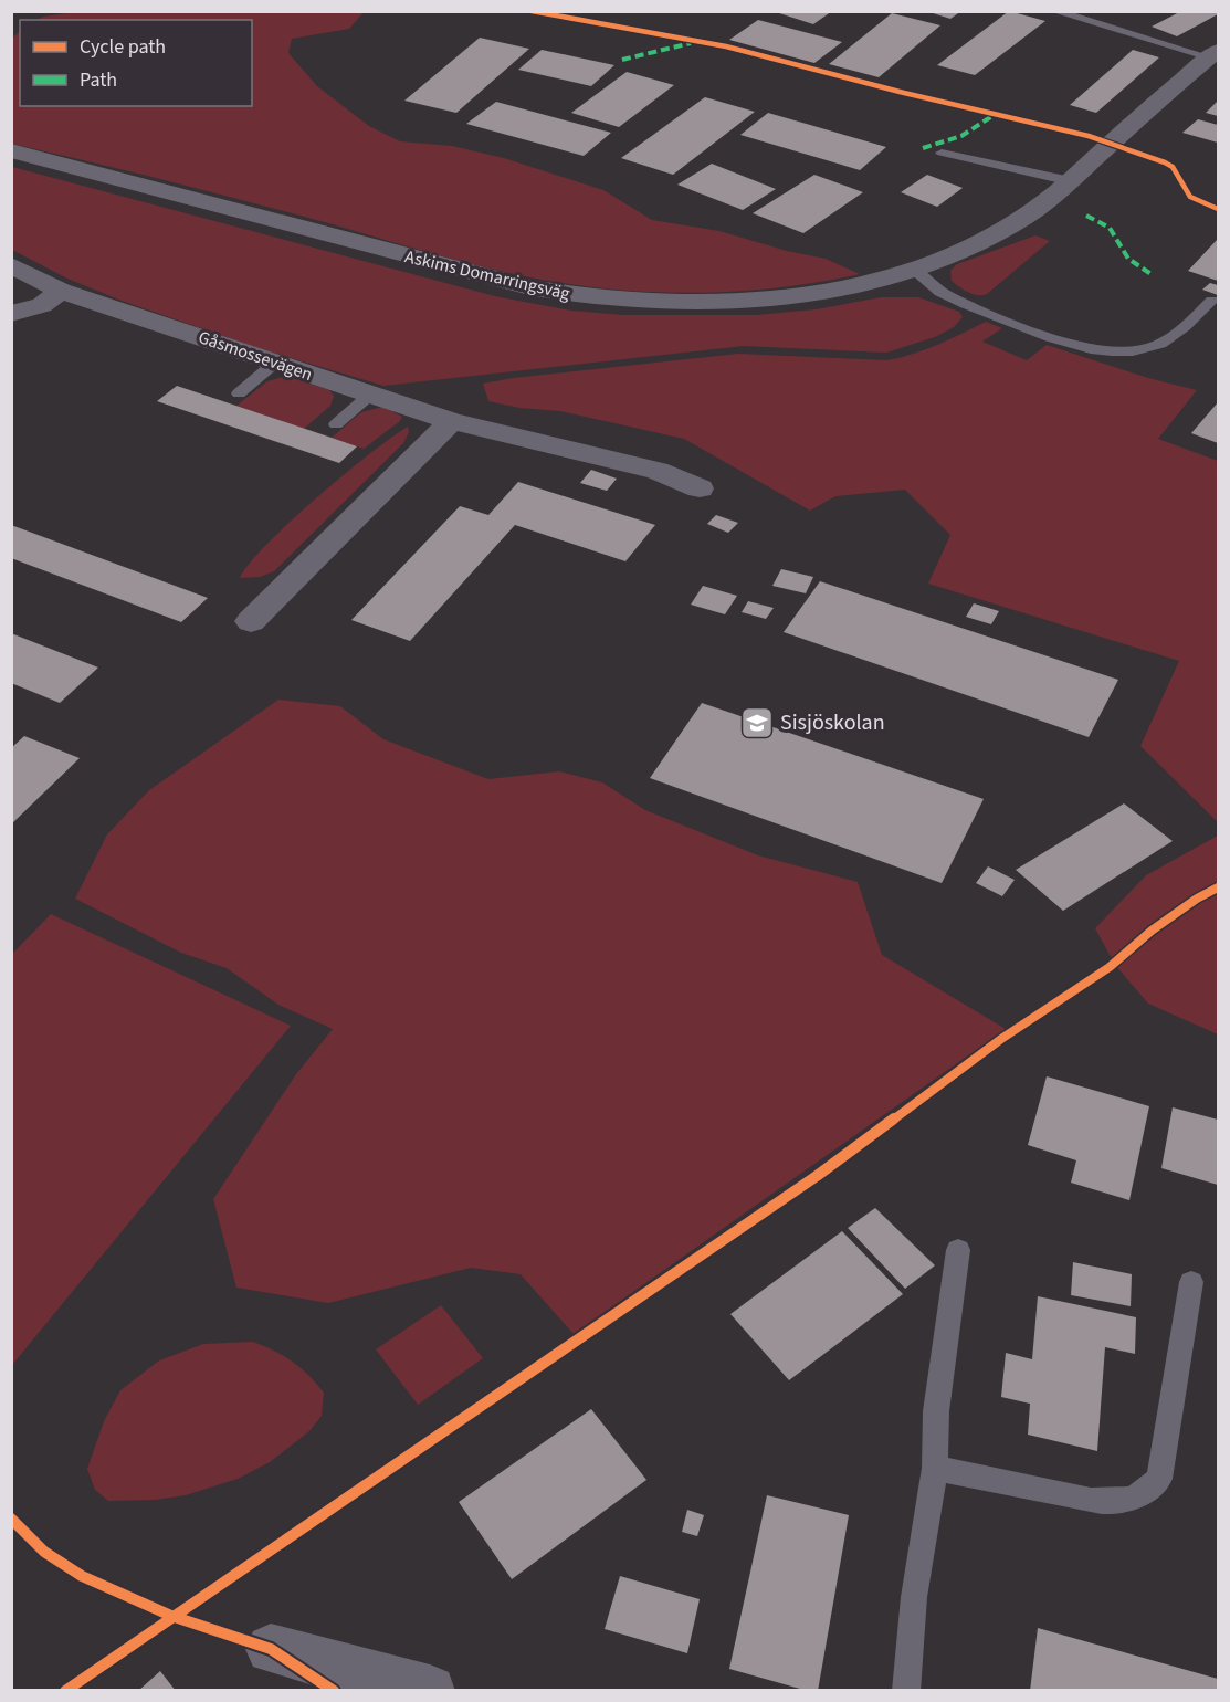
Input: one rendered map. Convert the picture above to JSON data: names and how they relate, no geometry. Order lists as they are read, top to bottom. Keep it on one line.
{"streets":{"street":["Askims Domarringsväg","Gåsmossevägen"]},"places":{"school or university":["Sisjöskolan"]},"legend":["Cycle path","Path"]}
